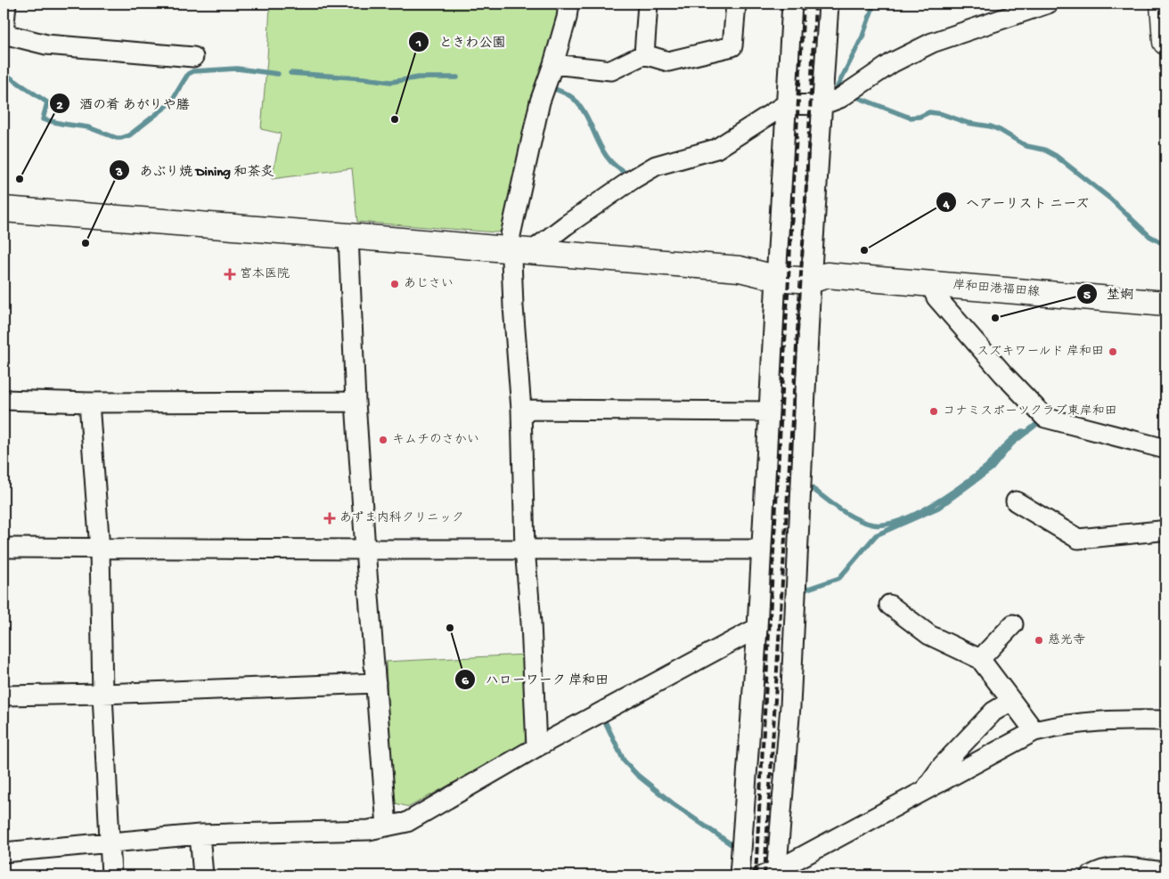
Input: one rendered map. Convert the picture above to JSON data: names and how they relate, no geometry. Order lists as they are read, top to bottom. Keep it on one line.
{"streets":{"street":["岸和田港福田線"]},"places":{"other":["ときわ公園","酒の肴 あがりや膳","あぶり焼 Dining 和茶炙","ヘアーリスト ニーズ","あじさい","埜婀","スズキワールド 岸和田","コナミスポーツクラブ東岸和田","キムチのさかい","ハローワーク 岸和田","慈光寺"],"health":["宮本医院","あずま内科クリニック"]}}
